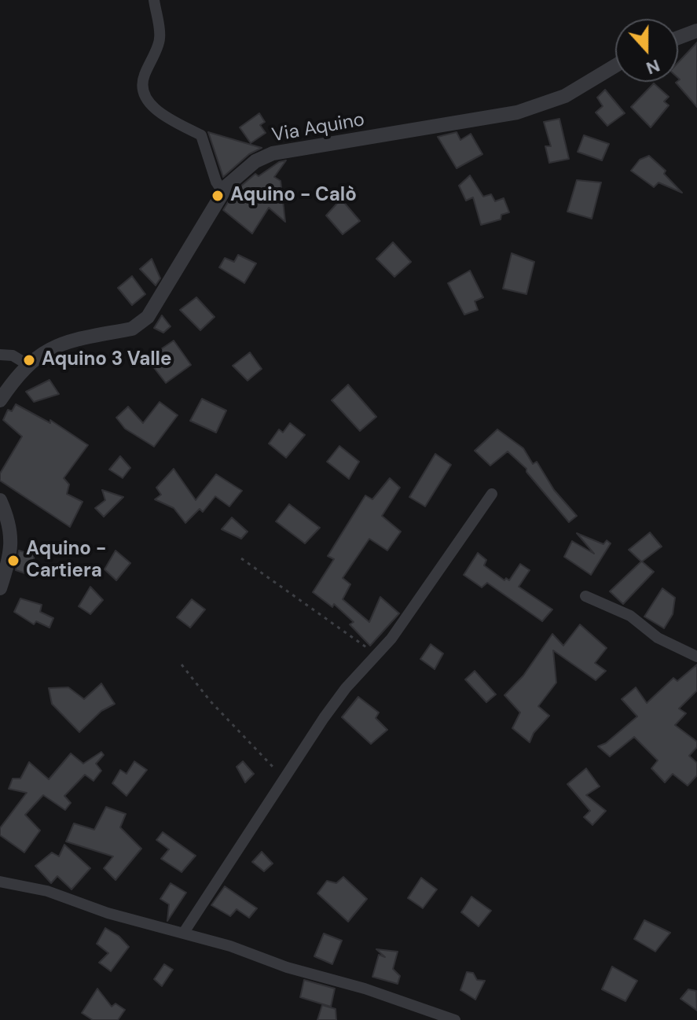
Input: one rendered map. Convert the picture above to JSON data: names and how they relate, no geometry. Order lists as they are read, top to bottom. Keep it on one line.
{"streets":{"street":["Via Aquino"]},"places":["Aquino - Calò","Aquino 3 Valle","Aquino - Cartiera"],"north":"bottom"}
